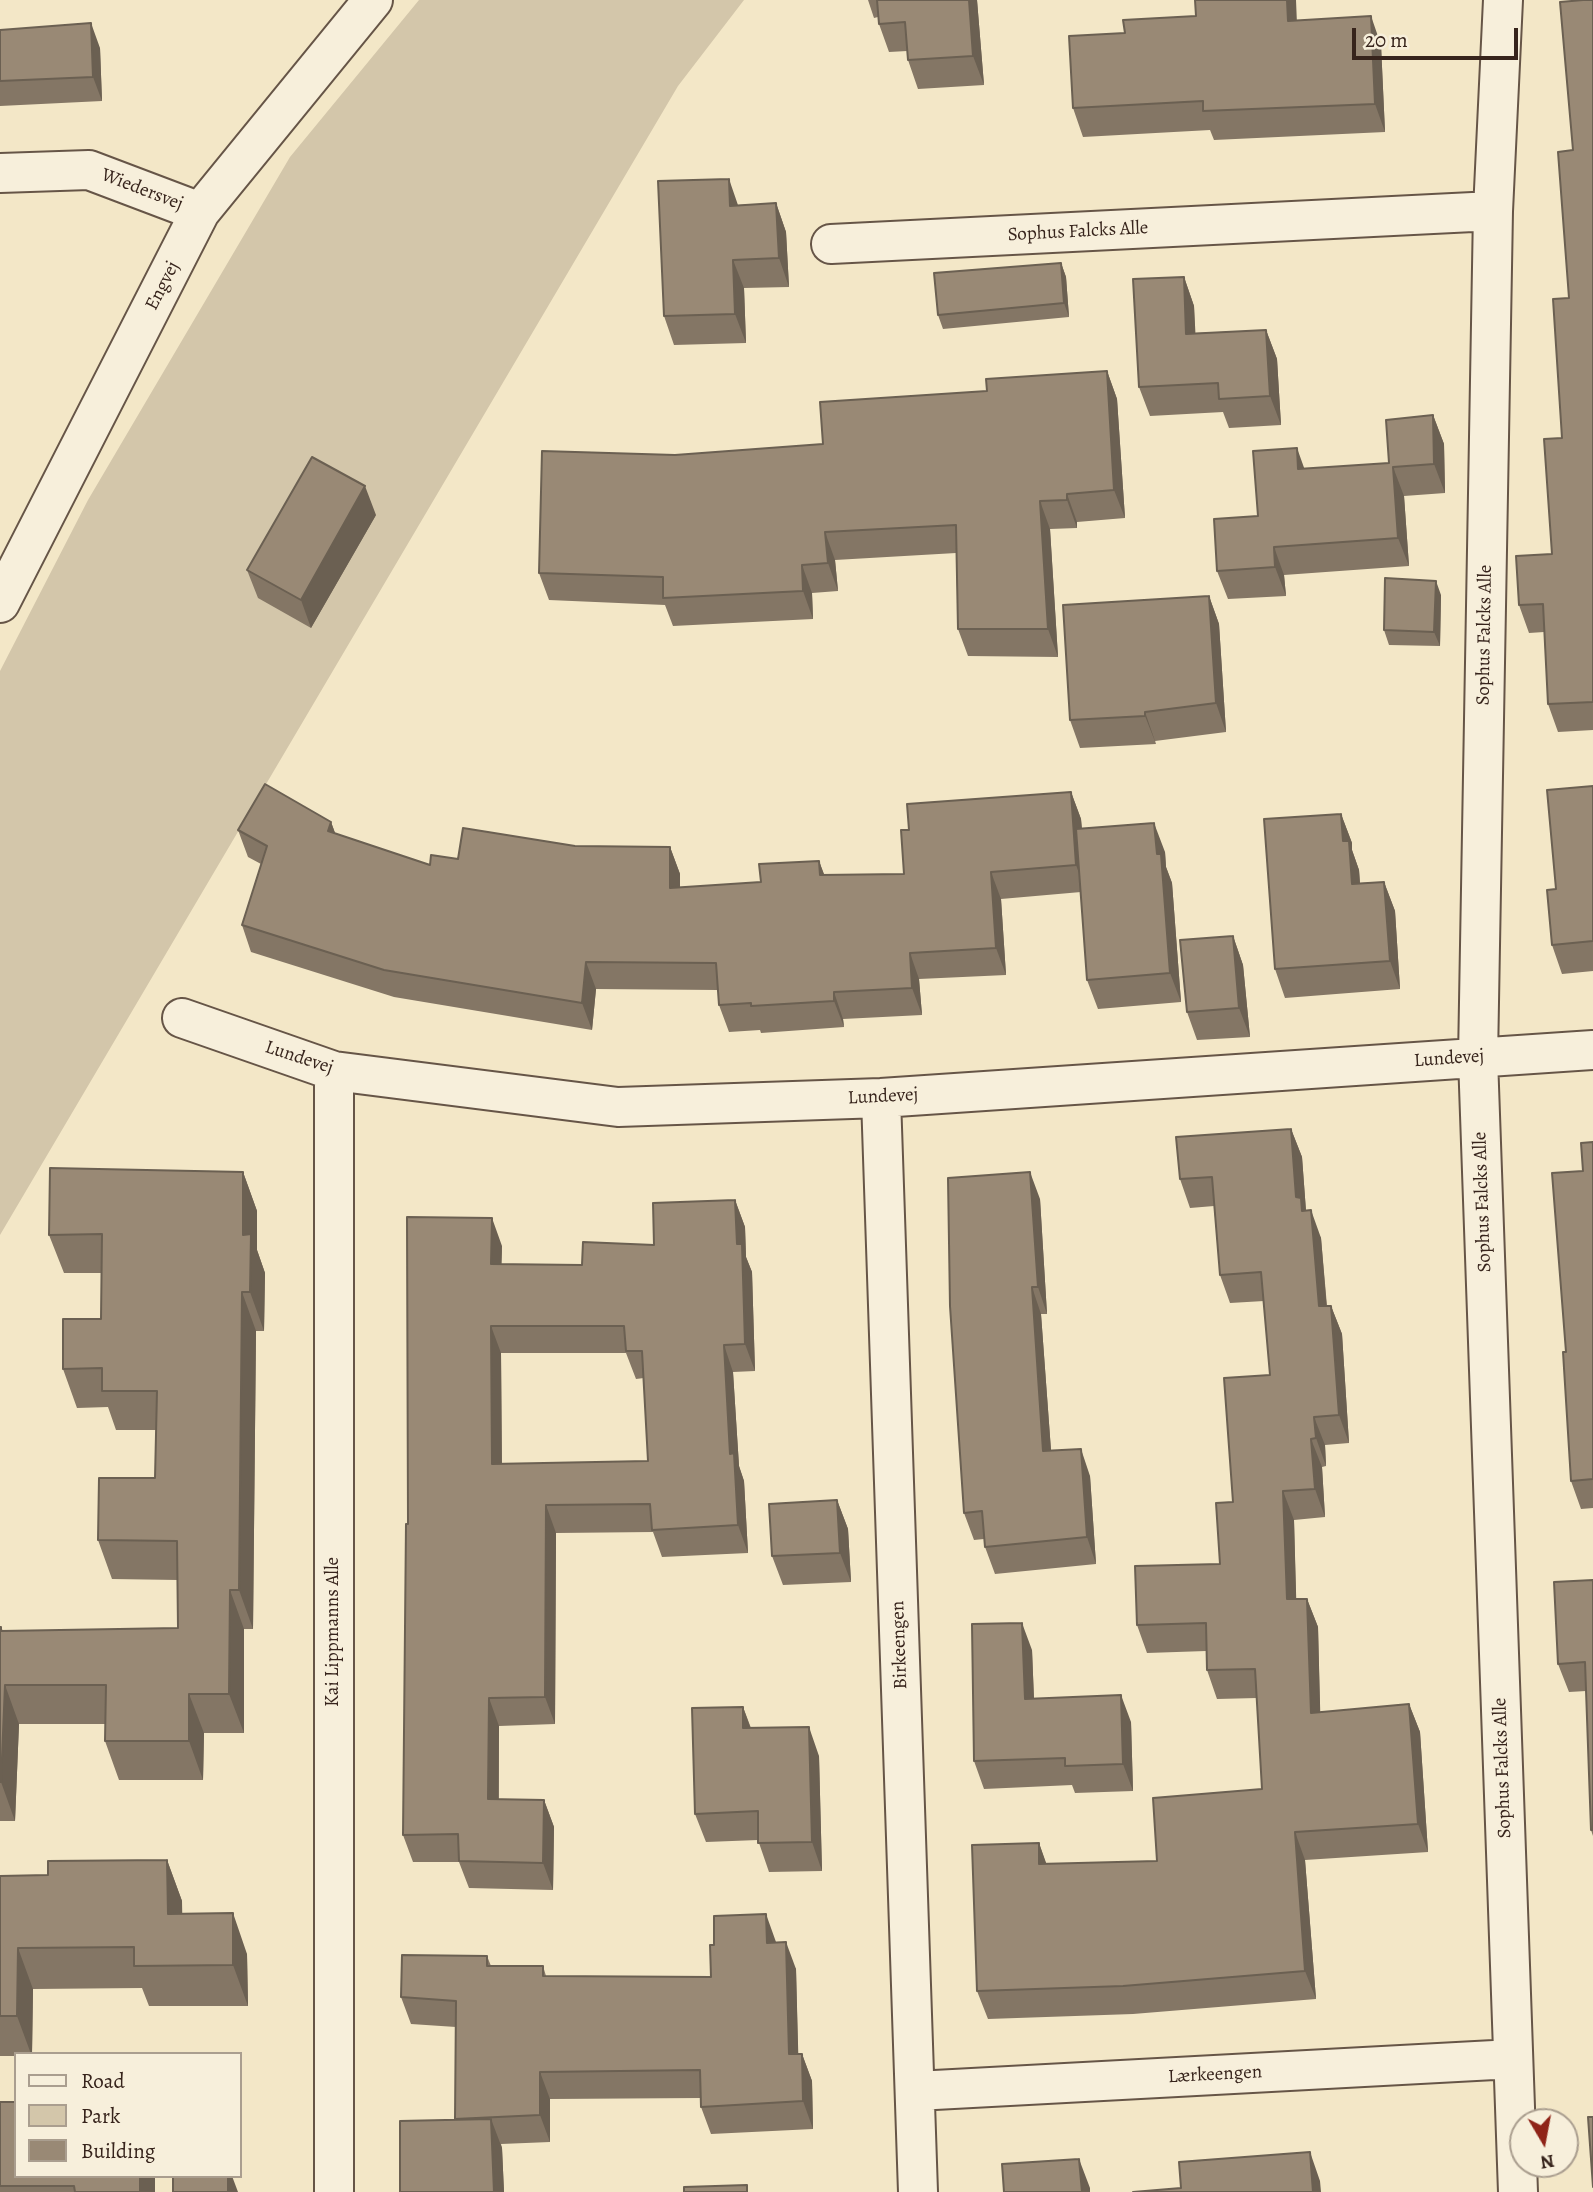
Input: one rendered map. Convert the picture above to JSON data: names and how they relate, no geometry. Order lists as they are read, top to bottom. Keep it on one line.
{"streets":{"street":["Wiedersvej","Sophus Falcks Alle","Engvej","Lundevej","Kai Lippmanns Alle","Birkeengen","Lærkeengen"]},"crossings":[["Wiedersvej","Engvej"],["Sophus Falcks Alle","Lundevej"],["Sophus Falcks Alle","Lærkeengen"],["Lundevej","Kai Lippmanns Alle"],["Lundevej","Birkeengen"],["Birkeengen","Lærkeengen"]],"legend":["Road","Park","Building"],"scale_bar":"20 m","north":"bottom"}
